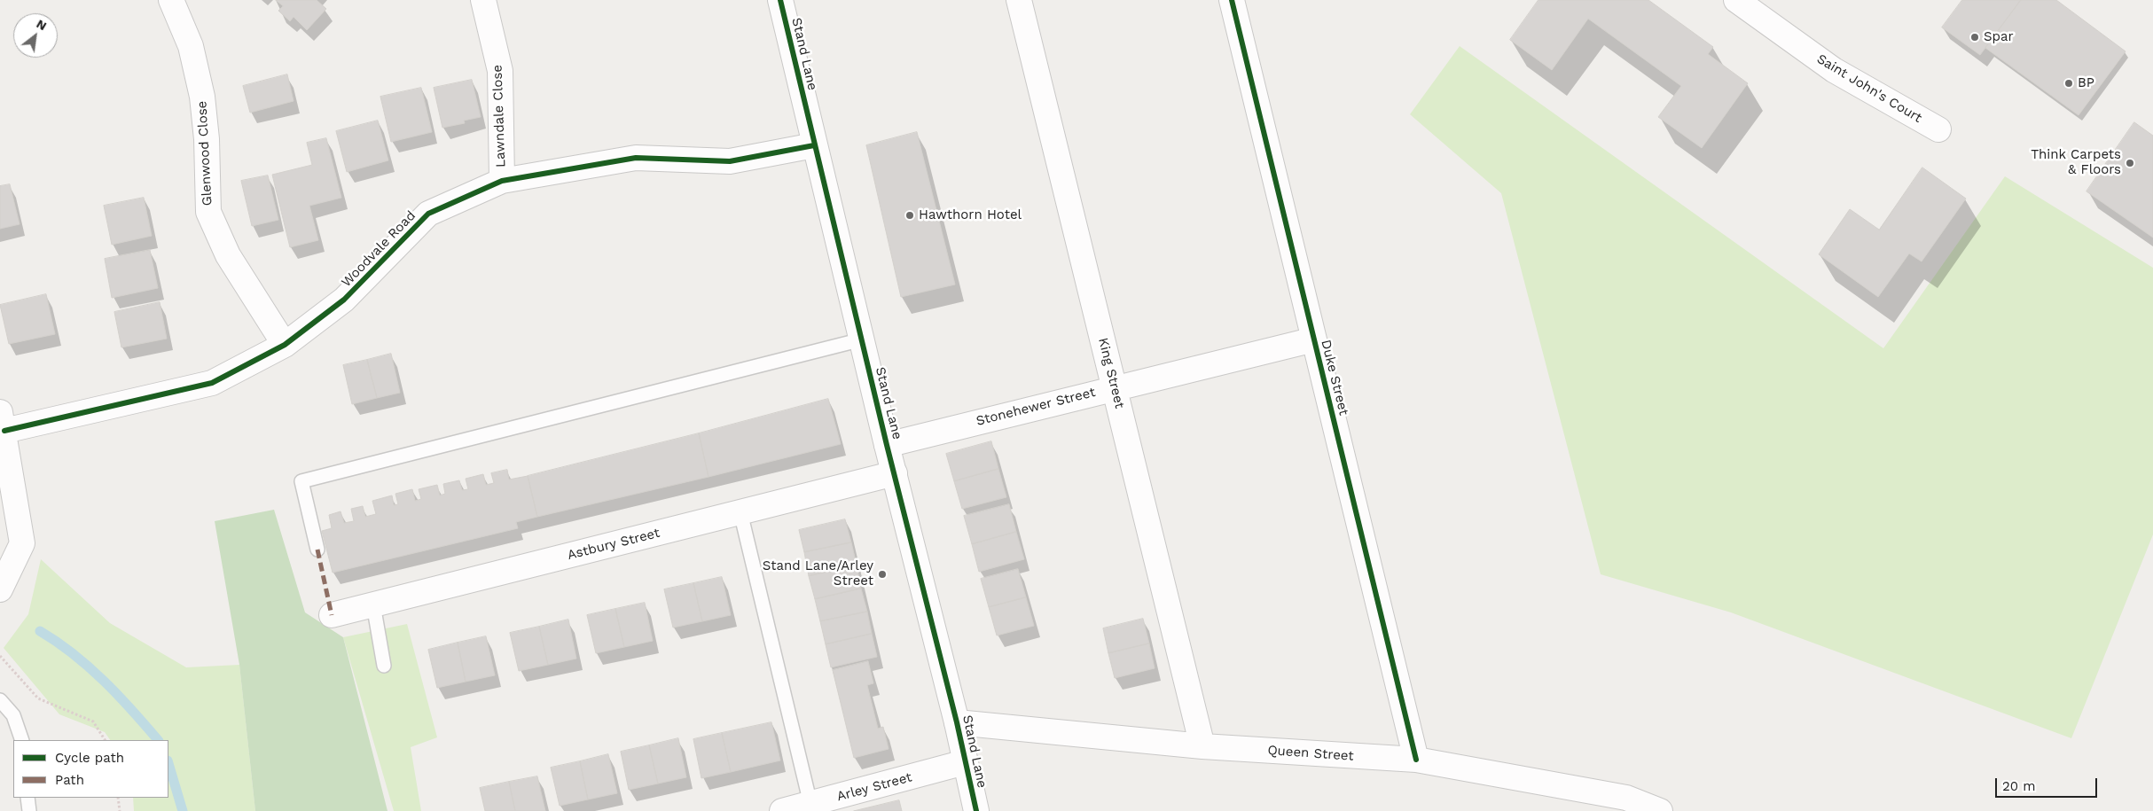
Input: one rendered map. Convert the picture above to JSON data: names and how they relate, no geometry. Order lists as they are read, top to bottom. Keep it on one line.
{"streets":{"street":["Stand Lane","Saint John's Court","Lawndale Close","Glenwood Close","Woodvale Road","King Street","Duke Street","Stonehewer Street","Astbury Street","Queen Street","Arley Street"]},"crossings":[["Stand Lane","Woodvale Road"],["Stand Lane","Stonehewer Street"],["Stand Lane","Astbury Street"],["Stand Lane","Queen Street"],["Stand Lane","Arley Street"],["Lawndale Close","Woodvale Road"],["Glenwood Close","Woodvale Road"],["King Street","Stonehewer Street"],["King Street","Queen Street"],["Duke Street","Stonehewer Street"],["Duke Street","Queen Street"]],"places":["Spar","BP","Think Carpets & Floors","Hawthorn Hotel","Stand Lane/Arley Street"],"legend":["Cycle path","Path"],"scale_bar":"20 m","north":"top right"}
